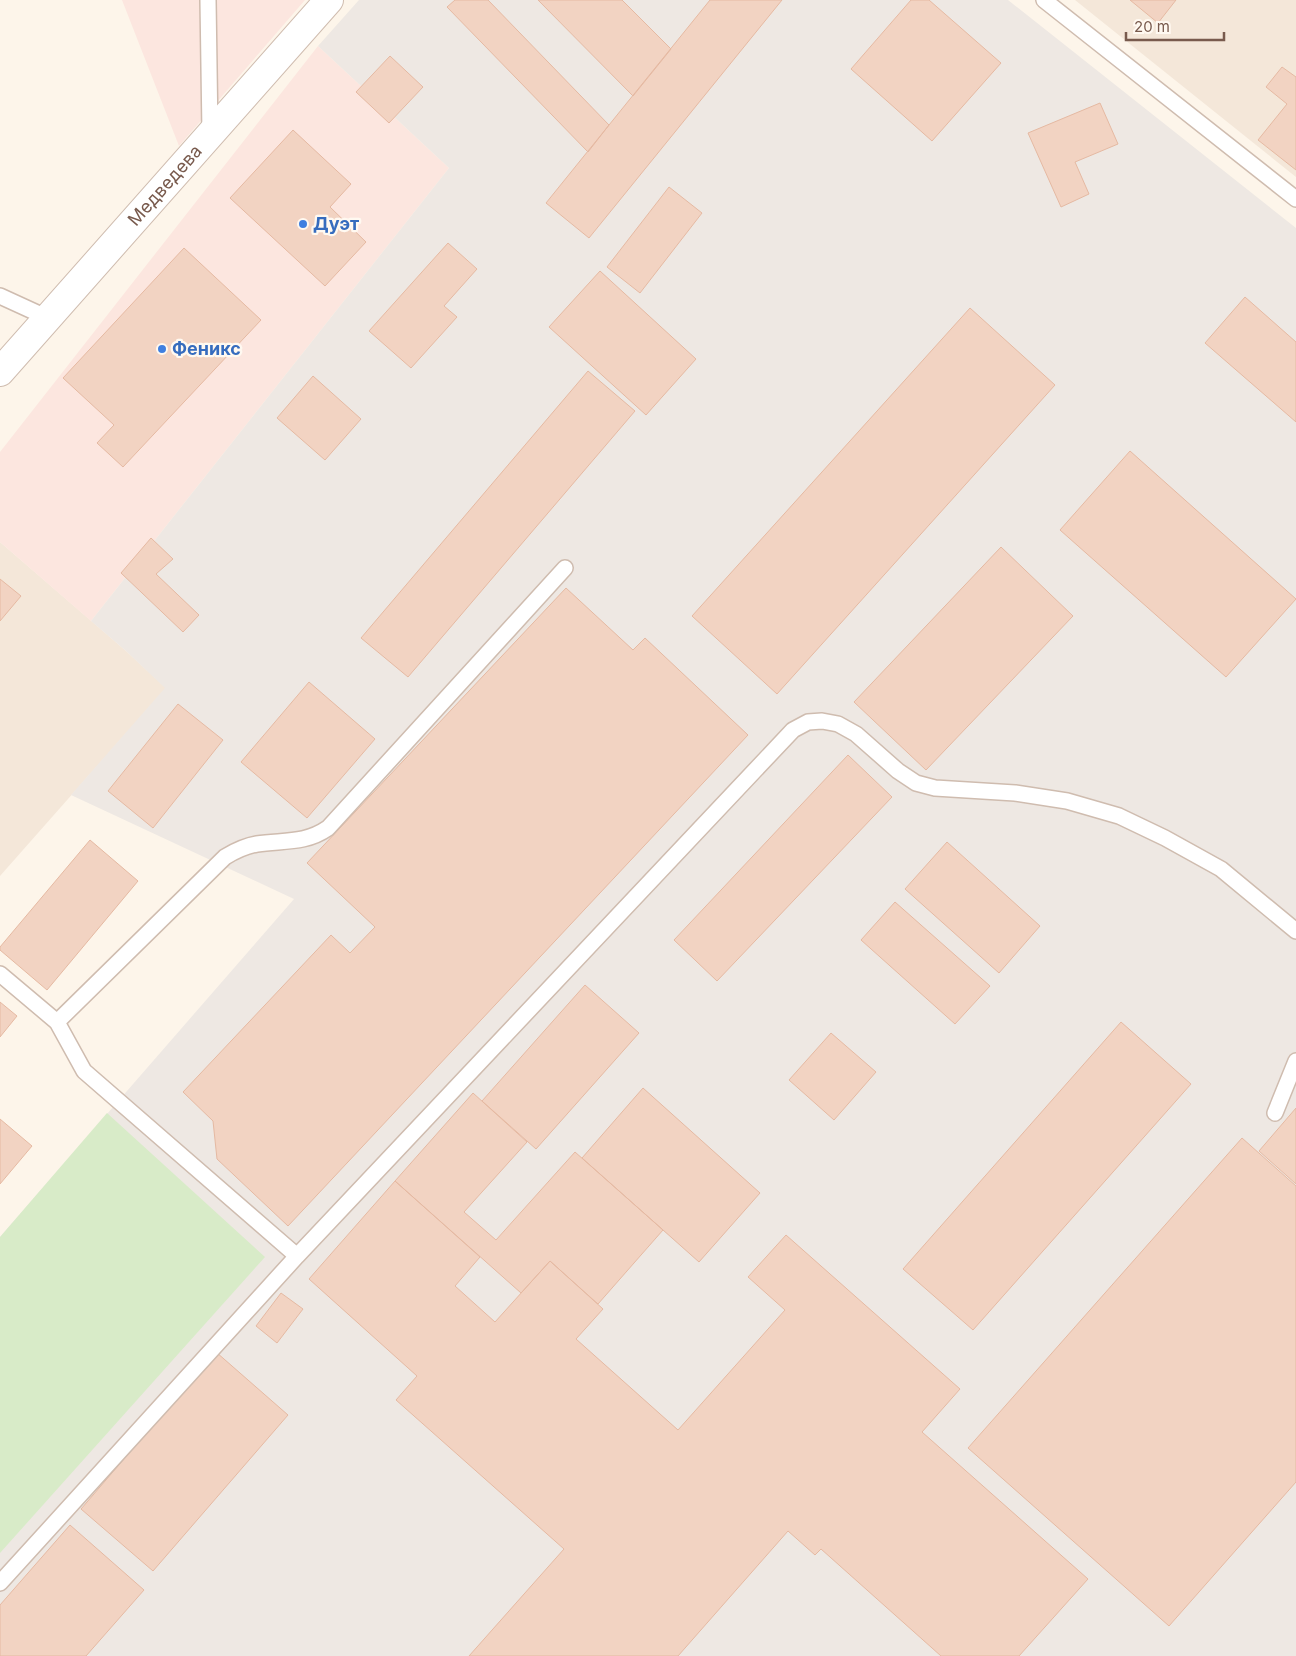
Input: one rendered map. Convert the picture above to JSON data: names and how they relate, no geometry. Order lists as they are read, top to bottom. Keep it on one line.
{"streets":{"street":["Медведева"]},"places":["Дуэт","Феникс"],"scale_bar":"20 m"}
